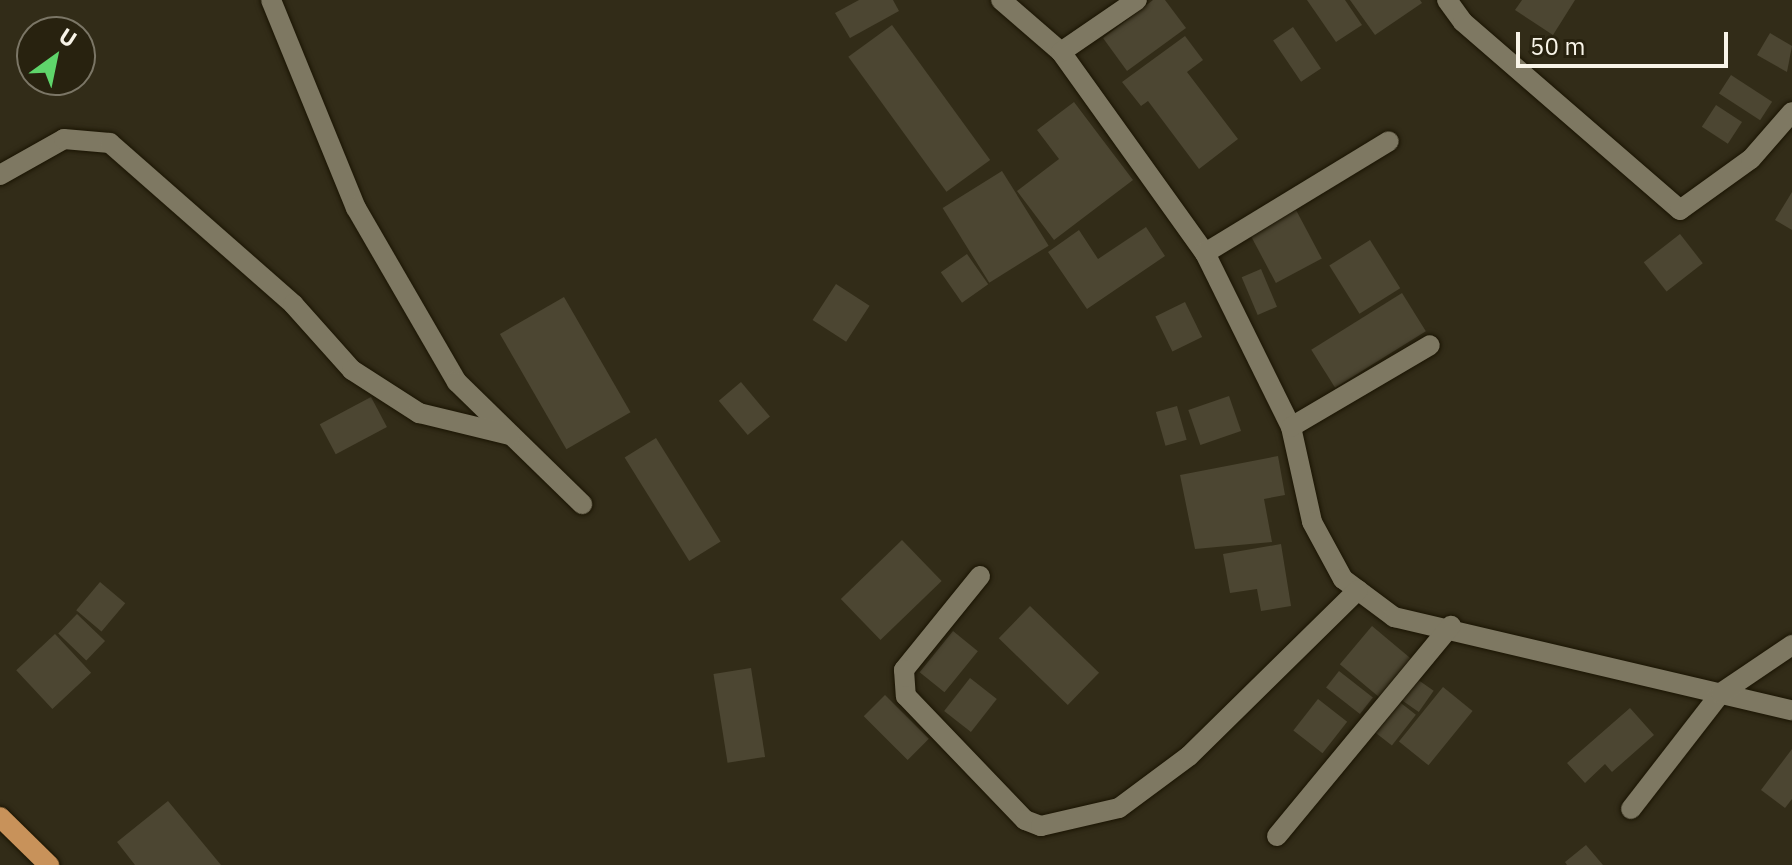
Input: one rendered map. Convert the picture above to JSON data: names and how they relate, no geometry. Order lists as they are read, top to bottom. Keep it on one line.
{"scale_bar":"50 m","north":"top right"}
